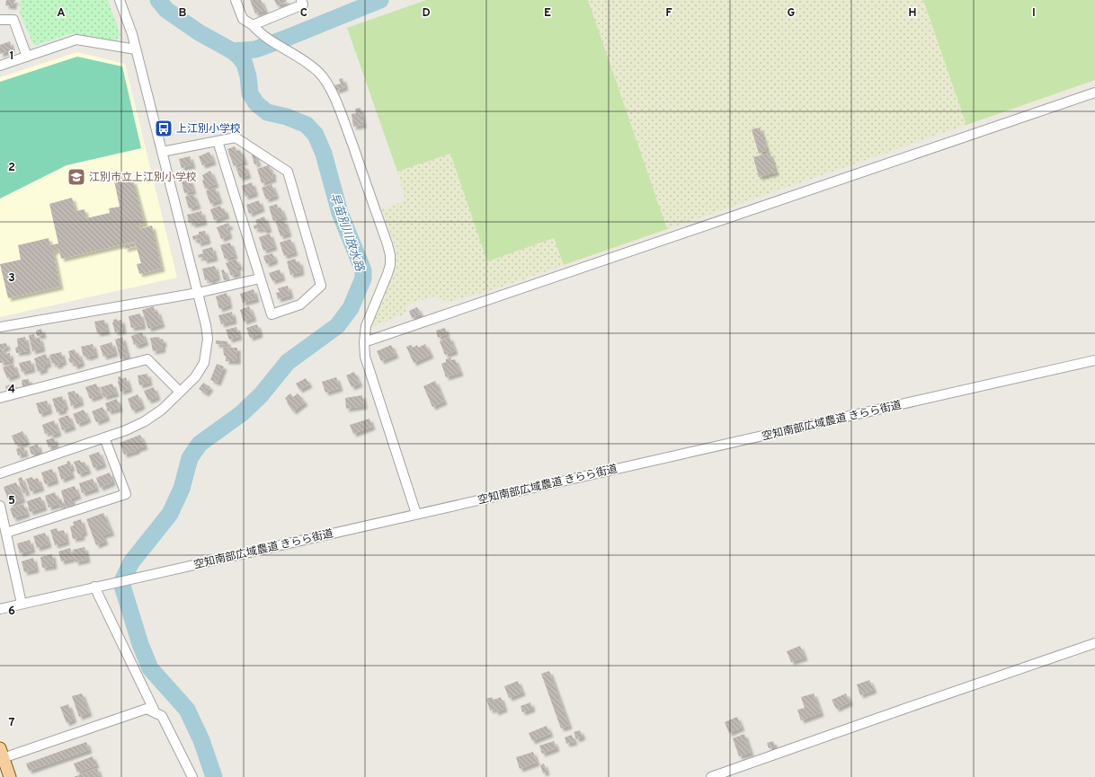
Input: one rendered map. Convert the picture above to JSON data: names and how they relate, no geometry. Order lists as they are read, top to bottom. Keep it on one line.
{"streets":{"street":["空知南部広域農道 きらら街道"]},"water":["早苗別川放水路"],"places":{"bus stop":["上江別小学校"],"school or university":["江別市立上江別小学校"]},"grid":{"columns":["A","B","C","D","E","F","G","H","I"],"rows":["1","2","3","4","5","6","7"]}}
